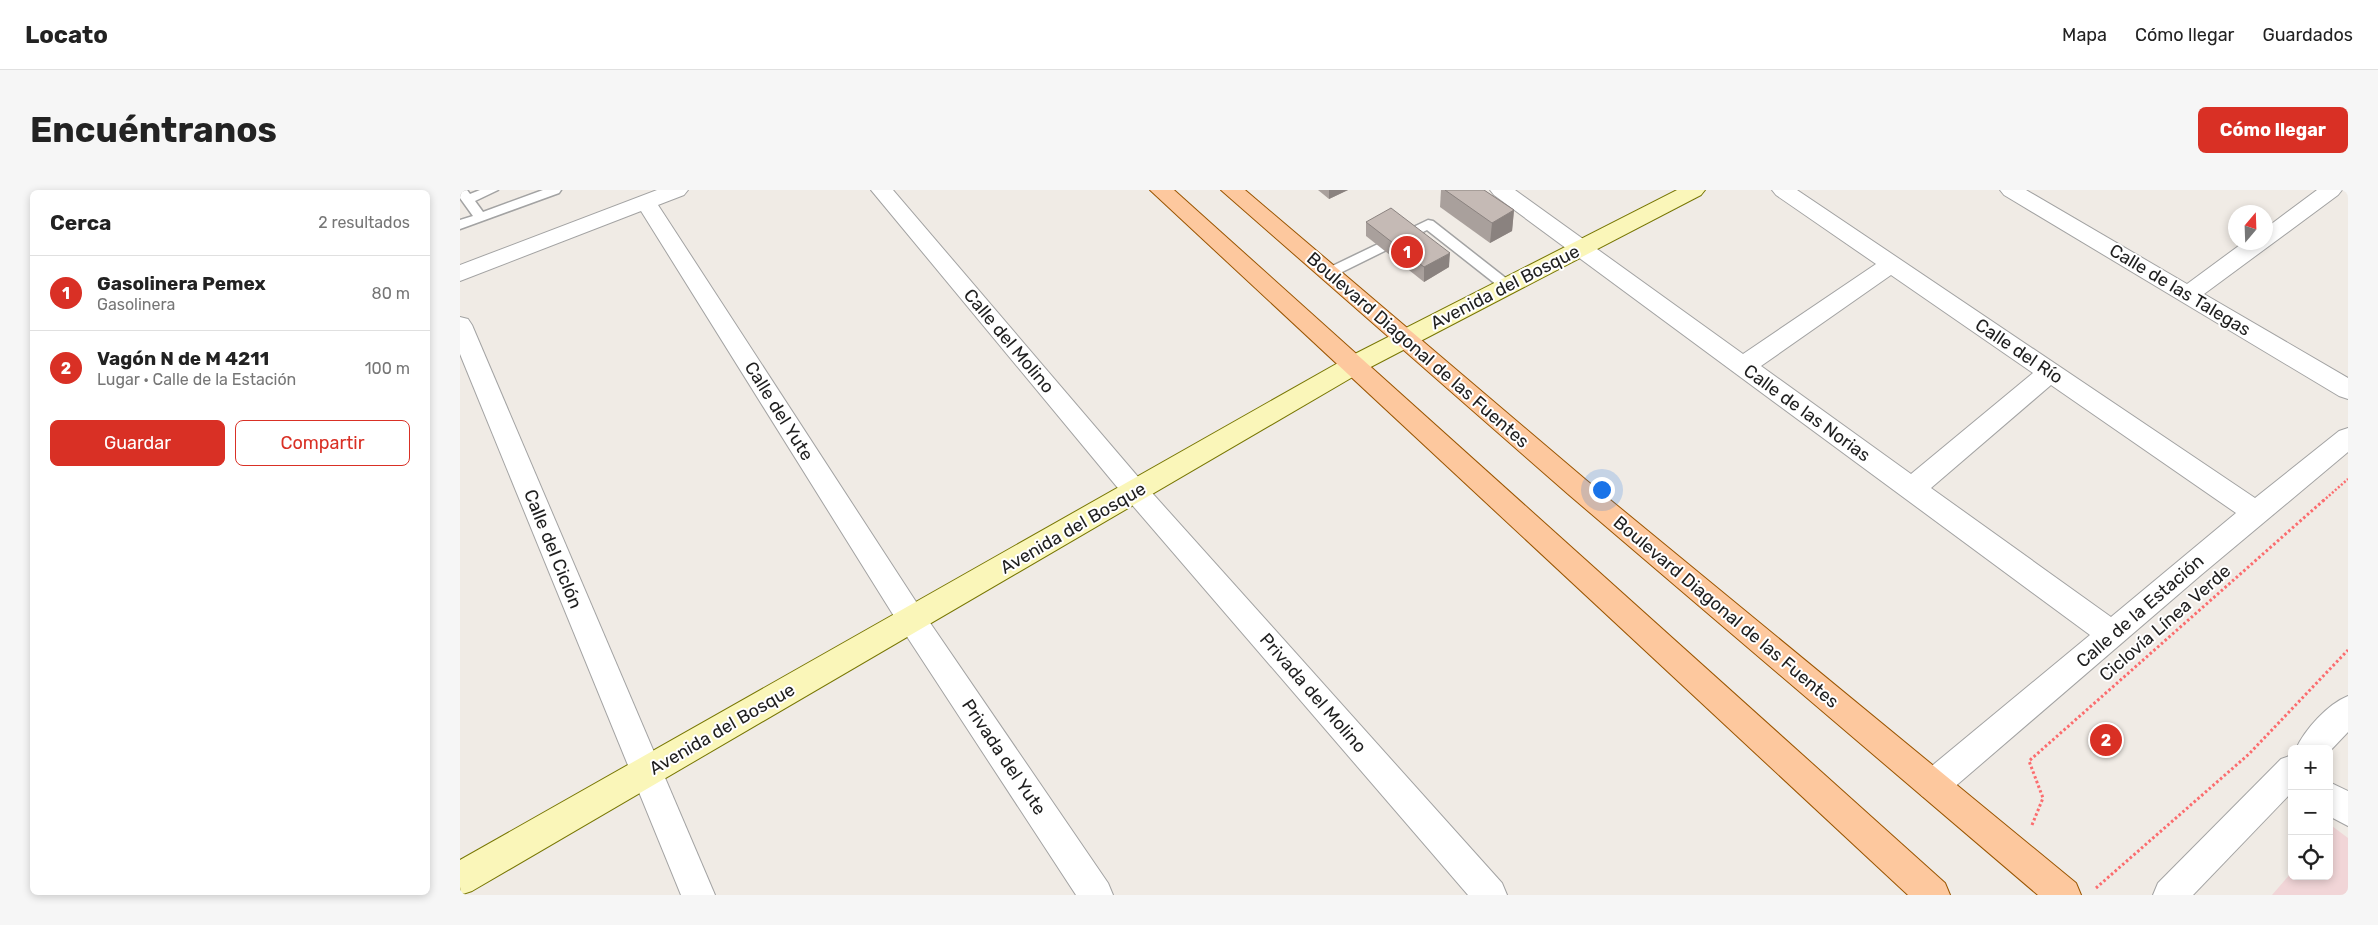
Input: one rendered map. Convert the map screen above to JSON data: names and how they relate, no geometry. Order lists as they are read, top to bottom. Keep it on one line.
{"streets":{"main road":["Boulevard Diagonal de las Fuentes"],"street":["Avenida del Bosque","Calle de las Talegas","Calle del Molino","Calle del Río","Calle del Yute","Calle de las Norias","Calle del Ciclón","Calle de la Estación","Privada del Molino","Privada del Yute"],"path":["Ciclovía Línea Verde"]},"crossings":[["Avenida del Bosque","Calle del Molino"],["Avenida del Bosque","Boulevard Diagonal de las Fuentes"],["Avenida del Bosque","Calle del Yute"],["Avenida del Bosque","Calle de las Norias"],["Avenida del Bosque","Calle del Ciclón"],["Avenida del Bosque","Privada del Molino"],["Avenida del Bosque","Privada del Yute"],["Calle del Molino","Privada del Molino"],["Boulevard Diagonal de las Fuentes","Calle de la Estación"],["Calle del Río","Calle de la Estación"],["Calle del Yute","Privada del Yute"],["Calle de las Norias","Calle de la Estación"]],"north":"top","page":{"header":"Locato","nav":["Mapa","Cómo llegar","Guardados"],"buttons":["Cómo llegar",["Guardar","Compartir"]],"title":"Encuéntranos","heading":["Cerca","2 resultados"],"pins":["1","2"],"list":[{"mark":"1","name":"Gasolinera Pemex","note":"Gasolinera","value":"80 m"},{"mark":"2","name":"Vagón N de M 4211","note":"Lugar · Calle de la Estación","value":"100 m"}],"map_buttons":["+","−"]}}
